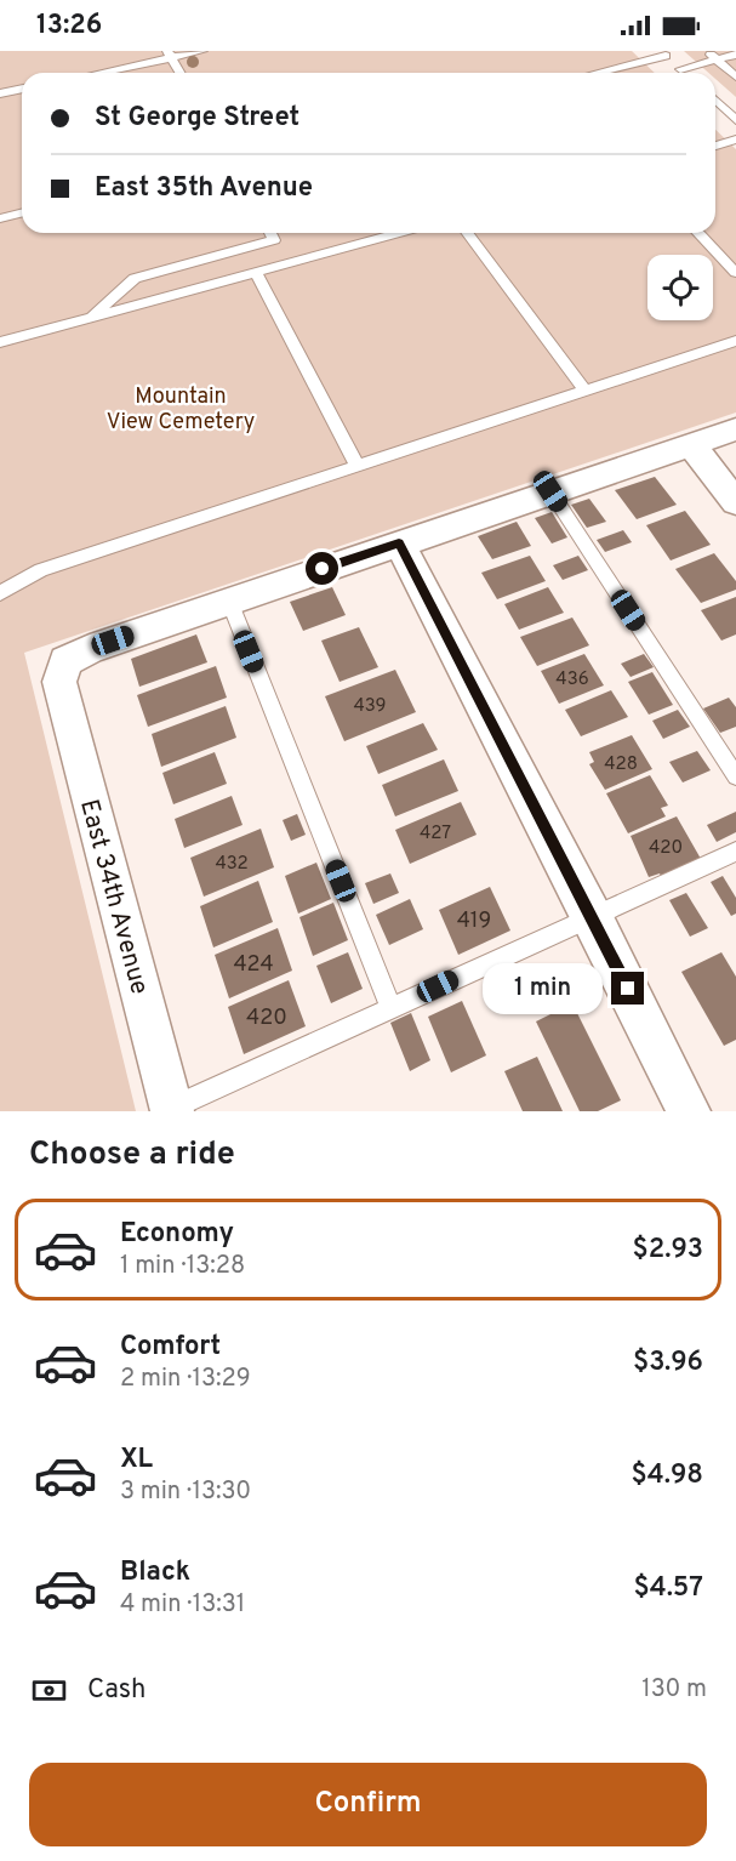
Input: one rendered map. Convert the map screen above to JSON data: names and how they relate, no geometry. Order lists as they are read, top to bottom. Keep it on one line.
{"streets":{"street":["East 34th Avenue"]},"parks":["Mountain View Cemetery"],"house_numbers":["436","439","428","427","420","432","419","424","420"],"page":{"status":"13:26","banner":["St George Street","East 35th Avenue"],"bubble":"1 min","heading":"Choose a ride","list":[{"name":"Economy","note":"1 min · 13:28","value":"$2.93"},{"name":"Comfort","note":"2 min · 13:29","value":"$3.96"},{"name":"XL","note":"3 min · 13:30","value":"$4.98"},{"name":"Black","note":"4 min · 13:31","value":"$4.57"}],"pay":["Cash","130 m"],"buttons":"Confirm"}}
